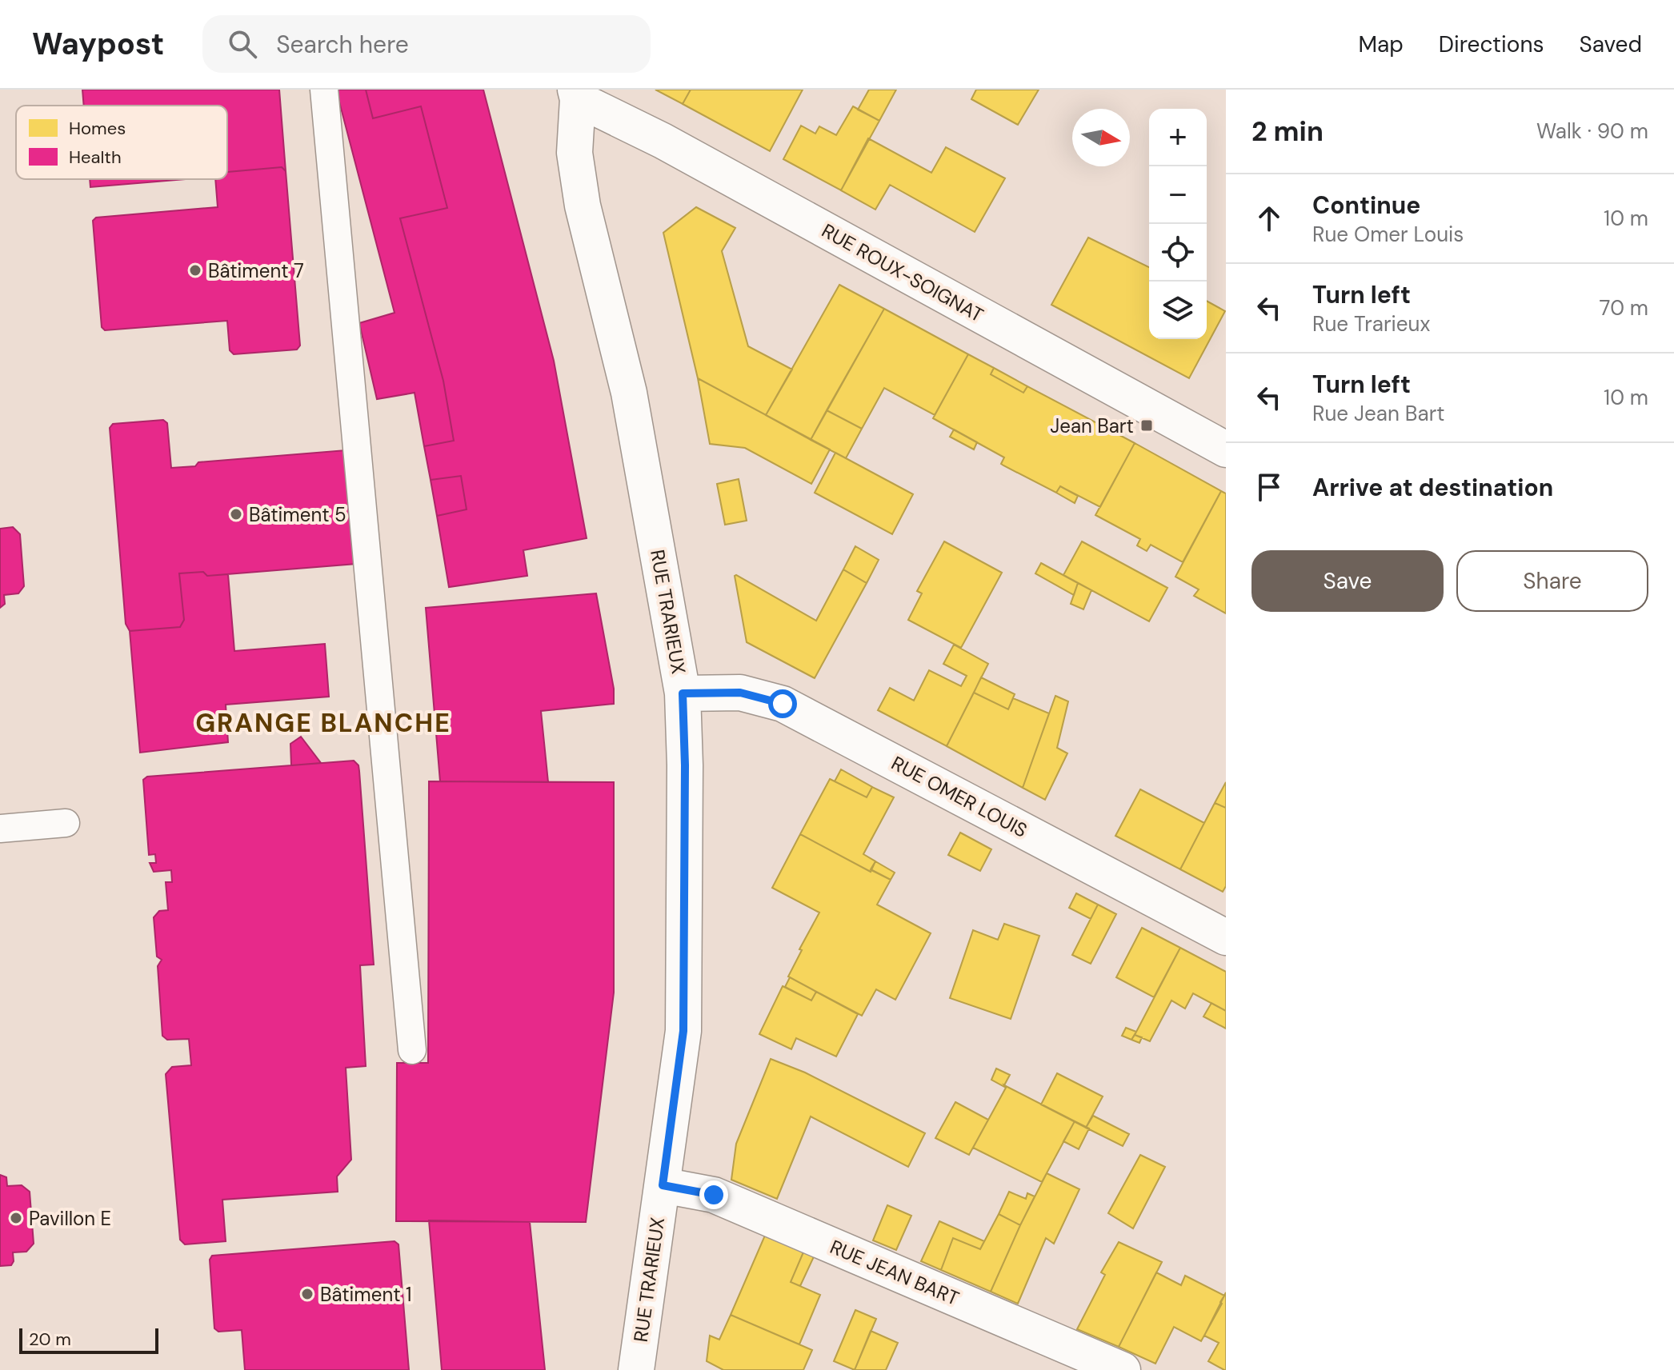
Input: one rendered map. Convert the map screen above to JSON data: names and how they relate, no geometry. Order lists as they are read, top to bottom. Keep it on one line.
{"streets":{"street":["RUE ROUX-SOIGNAT","RUE TRARIEUX","RUE OMER LOUIS","RUE JEAN BART"]},"crossings":[["RUE ROUX-SOIGNAT","RUE TRARIEUX"],["RUE TRARIEUX","RUE OMER LOUIS"],["RUE TRARIEUX","RUE JEAN BART"]],"districts":["GRANGE BLANCHE"],"places":{"other":["Bâtiment 7","Bâtiment 5","Pavillon E","Bâtiment 1"],"transit":["Jean Bart"]},"legend":["Homes","Health"],"scale_bar":"20 m","north":"right","page":{"header":"Waypost","search":"Search here","nav":["Map","Directions","Saved"],"heading":["2 min","Walk · 90 m"],"map_buttons":["+","−"],"list":[["Continue","Rue Omer Louis","10 m"],["Turn left","Rue Trarieux","70 m"],["Turn left","Rue Jean Bart","10 m"],"Arrive at destination"],"buttons":["Save","Share"],"scale":"20 m"}}
